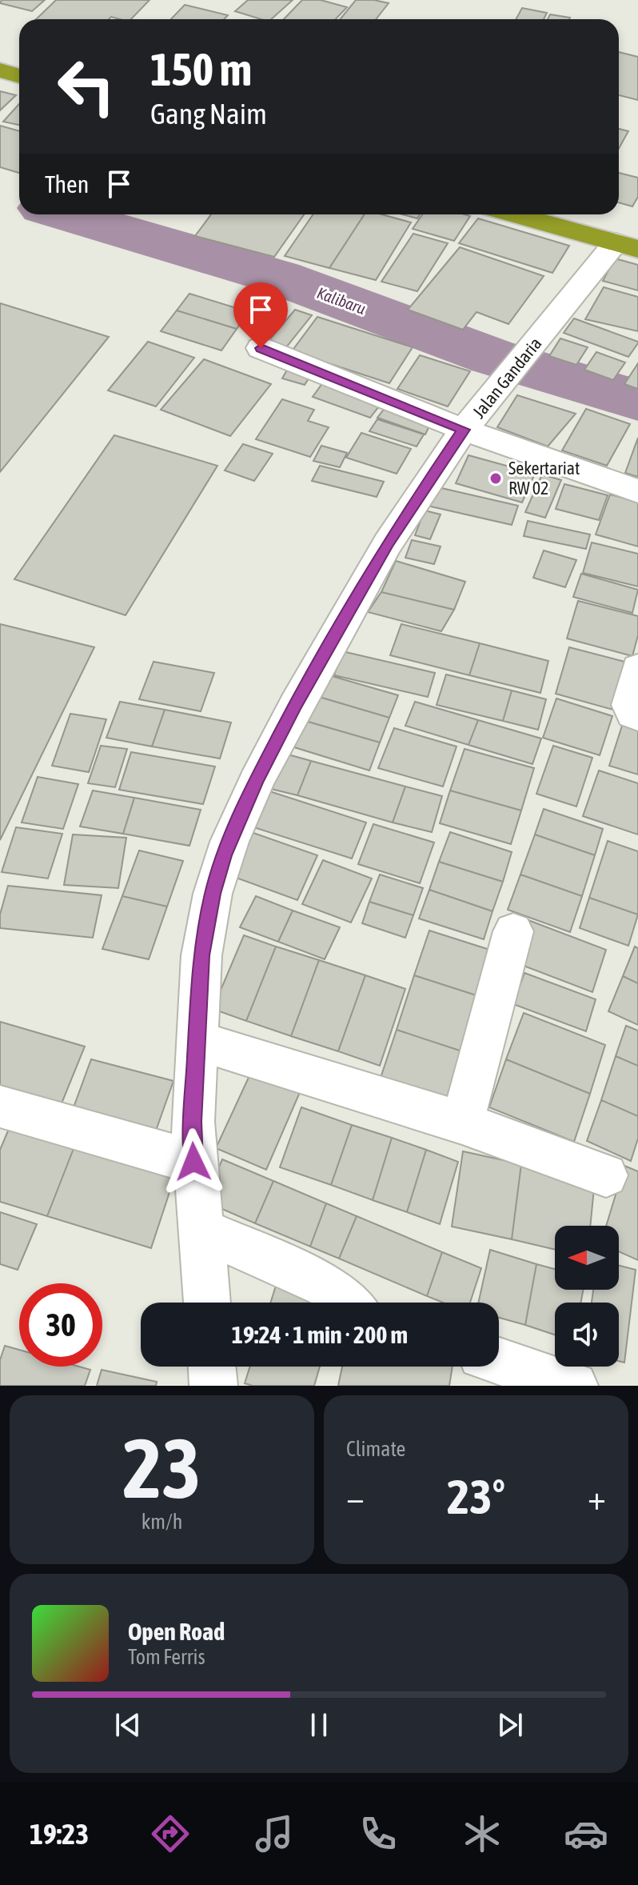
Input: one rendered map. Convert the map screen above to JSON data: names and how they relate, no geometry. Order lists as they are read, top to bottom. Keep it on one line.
{"streets":{"street":["Jalan Gandaria"]},"water":["Kalibaru"],"places":["Sekertariat RW 02"],"north":"left","page":{"turn":["150 m","Gang Naim"],"then":"Then","limit":"30","trip":"19:24 · 1 min · 200 m","tile":[["23","km/h"],"Climate"],"heat":["−","23°","+"],"song":["Open Road","Tom Ferris"],"tabs":"19:23"}}
